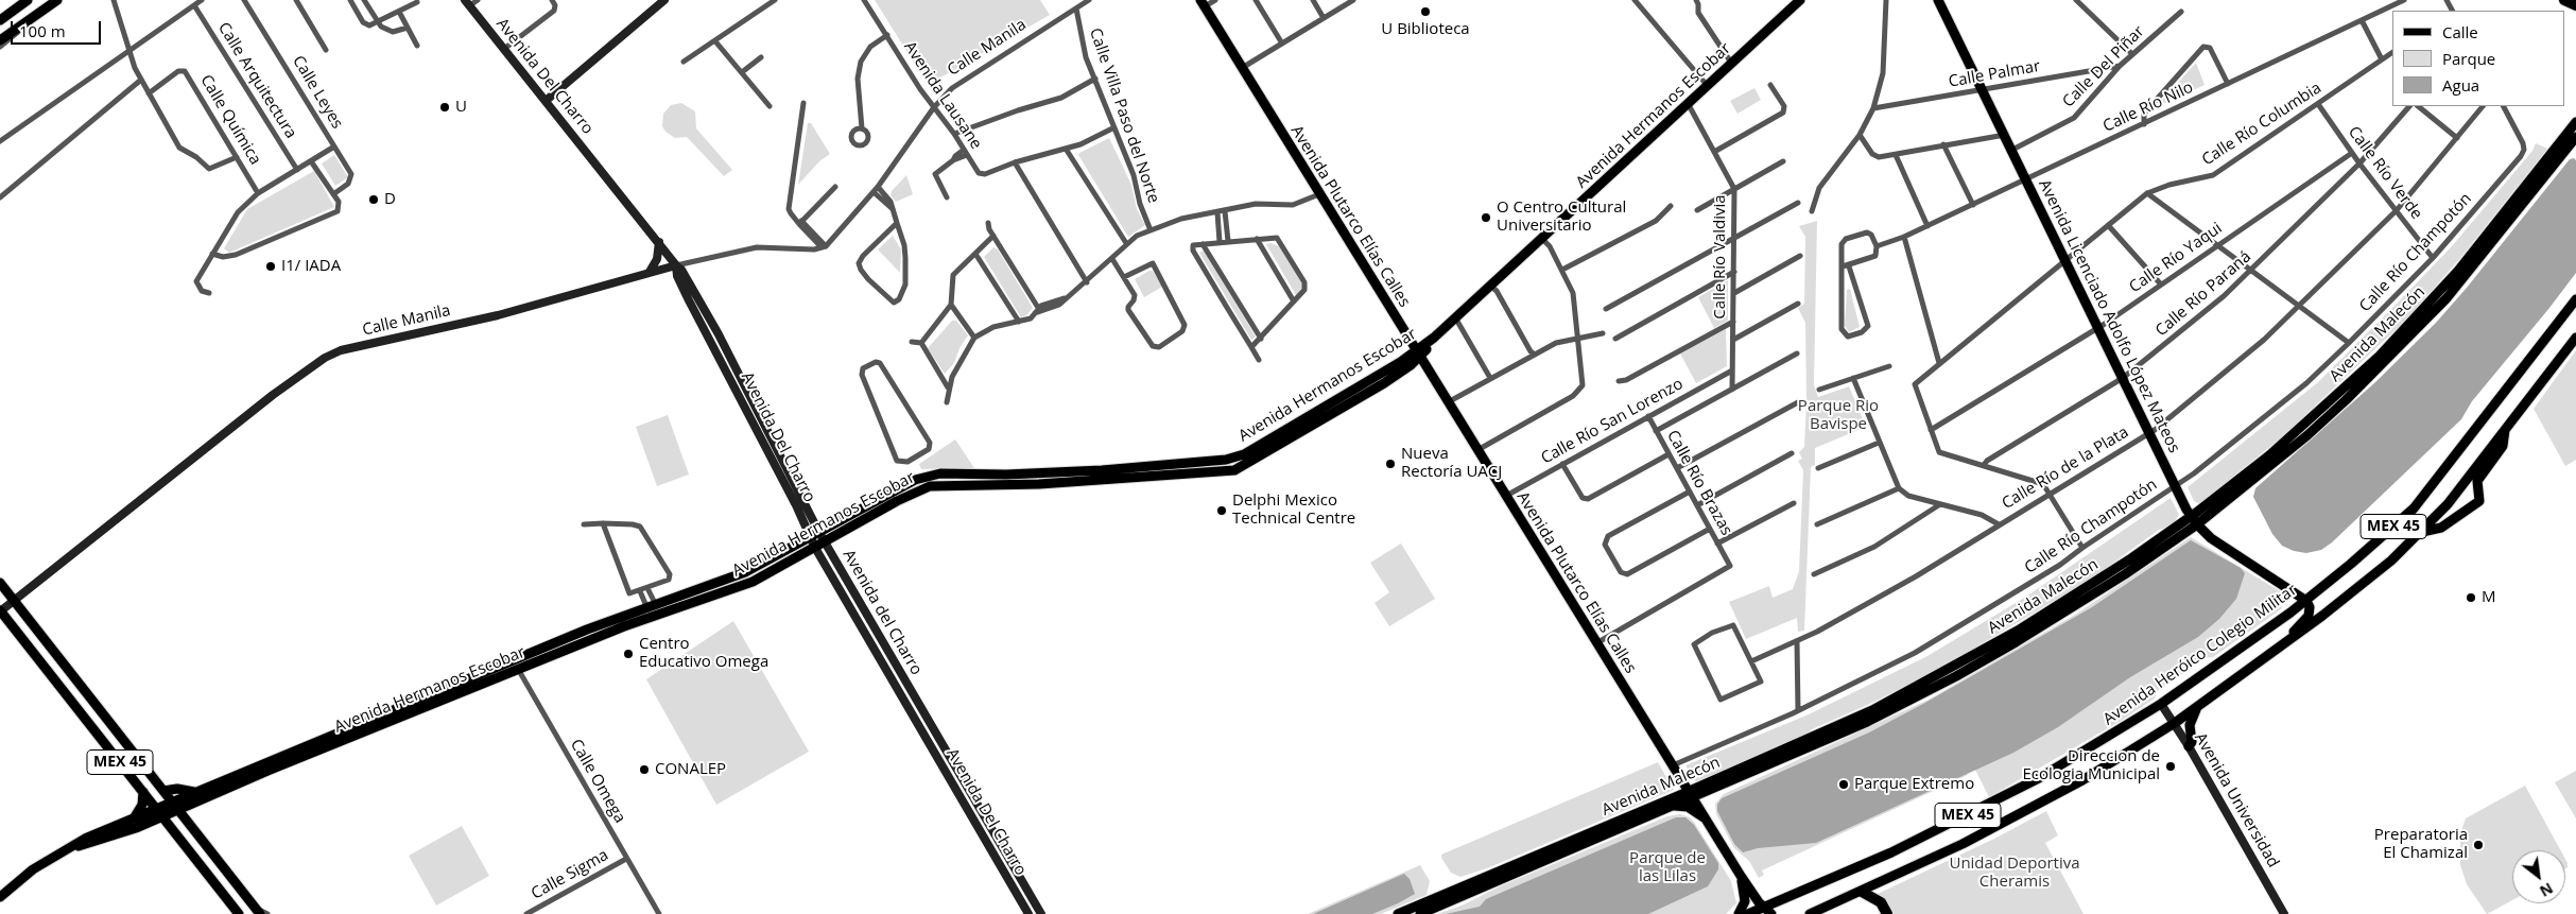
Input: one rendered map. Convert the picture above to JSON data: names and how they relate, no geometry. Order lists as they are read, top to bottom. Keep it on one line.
{"streets":{"main road":["Avenida Hermanos Escobar","Avenida Plutarco Elías Calles","Avenida Licenciado Adolfo López Mateos","Avenida Malecón","MEX 45","Avenida Heróico Colegio Militar"],"street":["Calle Manila","Calle Del Piñar","Calle Palmar","Avenida Del Charro","Calle Arquitectura","Calle Leyes","Avenida Lausane","Calle Río Nilo","Calle Villa Paso del Norte","Calle Química","Calle Río Columbia","Calle Río Verde","Calle Río Champotón","Calle Río Valdivia","Calle Río Yaqui","Calle Río Paraná","Calle Río San Lorenzo","Calle Río de la Plata","Calle Río Brazas","Avenida del Charro","Calle Omega","Avenida Universidad","Calle Sigma"]},"crossings":[["Calle Manila","Avenida Del Charro"],["Calle Manila","Avenida Lausane"],["Calle Manila","Calle Villa Paso del Norte"],["Calle Manila","MEX 45"],["Calle Manila","Avenida del Charro"],["Calle Del Piñar","Calle Palmar"],["Calle Del Piñar","Avenida Licenciado Adolfo López Mateos"],["Calle Palmar","Avenida Licenciado Adolfo López Mateos"],["Avenida Del Charro","Avenida Hermanos Escobar"],["Avenida Del Charro","Avenida del Charro"],["Calle Río Nilo","Avenida Licenciado Adolfo López Mateos"],["Avenida Hermanos Escobar","Avenida Plutarco Elías Calles"],["Avenida Hermanos Escobar","Calle Río Valdivia"],["Avenida Hermanos Escobar","MEX 45"],["Avenida Hermanos Escobar","Avenida del Charro"],["Avenida Hermanos Escobar","Calle Omega"],["Calle Río Columbia","Calle Río Verde"],["Calle Río Columbia","Calle Río Yaqui"],["Calle Río Columbia","Avenida Licenciado Adolfo López Mateos"],["Calle Río Verde","Calle Río Champotón"],["Calle Río Verde","Calle Río Yaqui"],["Calle Río Verde","Calle Río Paraná"],["Calle Río Verde","Calle Río de la Plata"],["Avenida Plutarco Elías Calles","Calle Río Champotón"],["Avenida Plutarco Elías Calles","Avenida Malecón"],["Avenida Plutarco Elías Calles","Calle Río San Lorenzo"],["Avenida Plutarco Elías Calles","Calle Río Brazas"],["Avenida Plutarco Elías Calles","Avenida Heróico Colegio Militar"],["Calle Río Champotón","Avenida Licenciado Adolfo López Mateos"],["Calle Río Valdivia","Calle Río San Lorenzo"],["Calle Río Yaqui","Avenida Licenciado Adolfo López Mateos"],["Calle Río Paraná","Avenida Licenciado Adolfo López Mateos"],["Avenida Licenciado Adolfo López Mateos","Avenida Malecón"],["Avenida Licenciado Adolfo López Mateos","Calle Río de la Plata"],["Avenida Licenciado Adolfo López Mateos","Avenida Heróico Colegio Militar"],["Calle Río San Lorenzo","Calle Río Brazas"],["MEX 45","Avenida Universidad"],["Avenida Heróico Colegio Militar","Avenida Universidad"],["Calle Omega","Calle Sigma"]],"parks":["Parque Rio Bavispe","Parque de las Lilas","Unidad Deportiva Cheramis"],"places":["U Biblioteca","U","D","O Centro Cultural Universitario","I1/ IADA","Nueva Rectoría UACJ","Delphi Mexico Technical Centre","M","Centro Educativo Omega","Direccion de Ecologia Municipal","CONALEP","Parque Extremo","Preparatoria El Chamizal"],"legend":["Calle","Parque","Agua"],"scale_bar":"100 m","north":"bottom right"}
